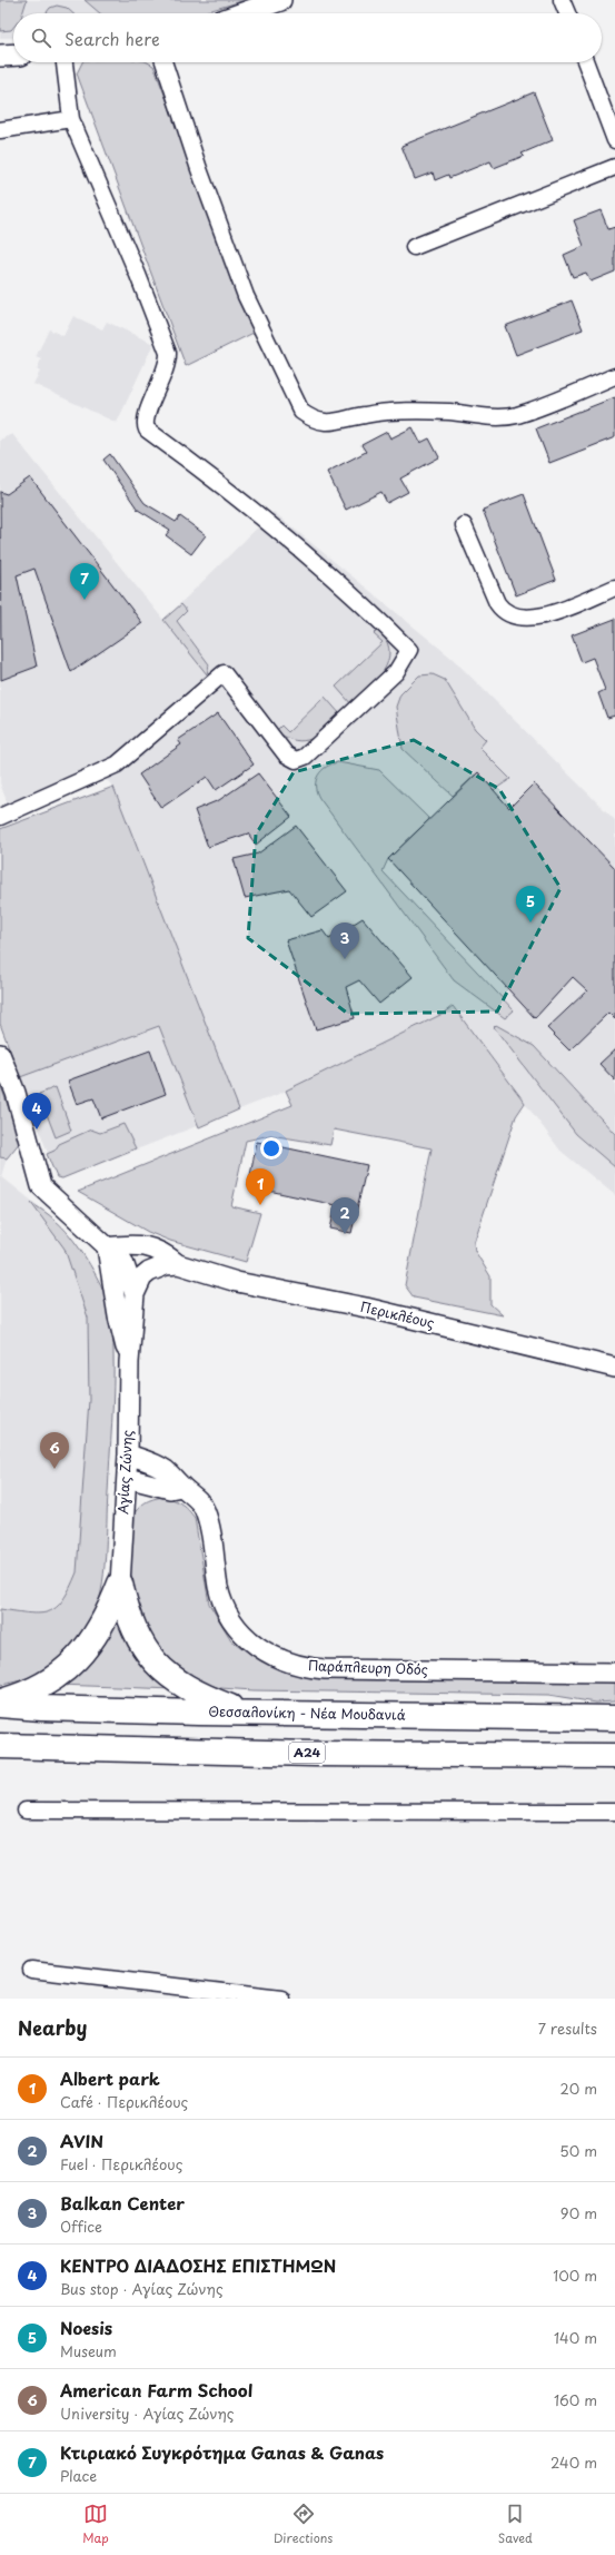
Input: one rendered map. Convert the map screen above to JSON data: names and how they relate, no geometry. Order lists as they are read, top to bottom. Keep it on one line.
{"streets":{"highway":["Θεσσαλονίκη - Νέα Μουδανιά","Α24"],"street":["Περικλέους","Αγίας Ζώνης","Παράπλευρη Οδός"]},"crossings":[["Αγίας Ζώνης","Παράπλευρη Οδός"]],"page":{"search":"Search here","pins":["7","5","3","4","1","2","6"],"heading":["Nearby","7 results"],"list":[{"mark":"1","name":"Albert park","note":"Café · Περικλέους","value":"20 m"},{"mark":"2","name":"AVIN","note":"Fuel · Περικλέους","value":"50 m"},{"mark":"3","name":"Balkan Center","note":"Office","value":"90 m"},{"mark":"4","name":"ΚΕΝΤΡΟ ΔΙΑΔΟΣΗΣ ΕΠΙΣΤΗΜΩΝ","note":"Bus stop · Αγίας Ζώνης","value":"100 m"},{"mark":"5","name":"Noesis","note":"Museum","value":"140 m"},{"mark":"6","name":"American Farm School","note":"University · Αγίας Ζώνης","value":"160 m"},{"mark":"7","name":"Κτιριακό Συγκρότημα Ganas & Ganas","note":"Place","value":"240 m"}],"nav":["Map","Directions","Saved"]}}
